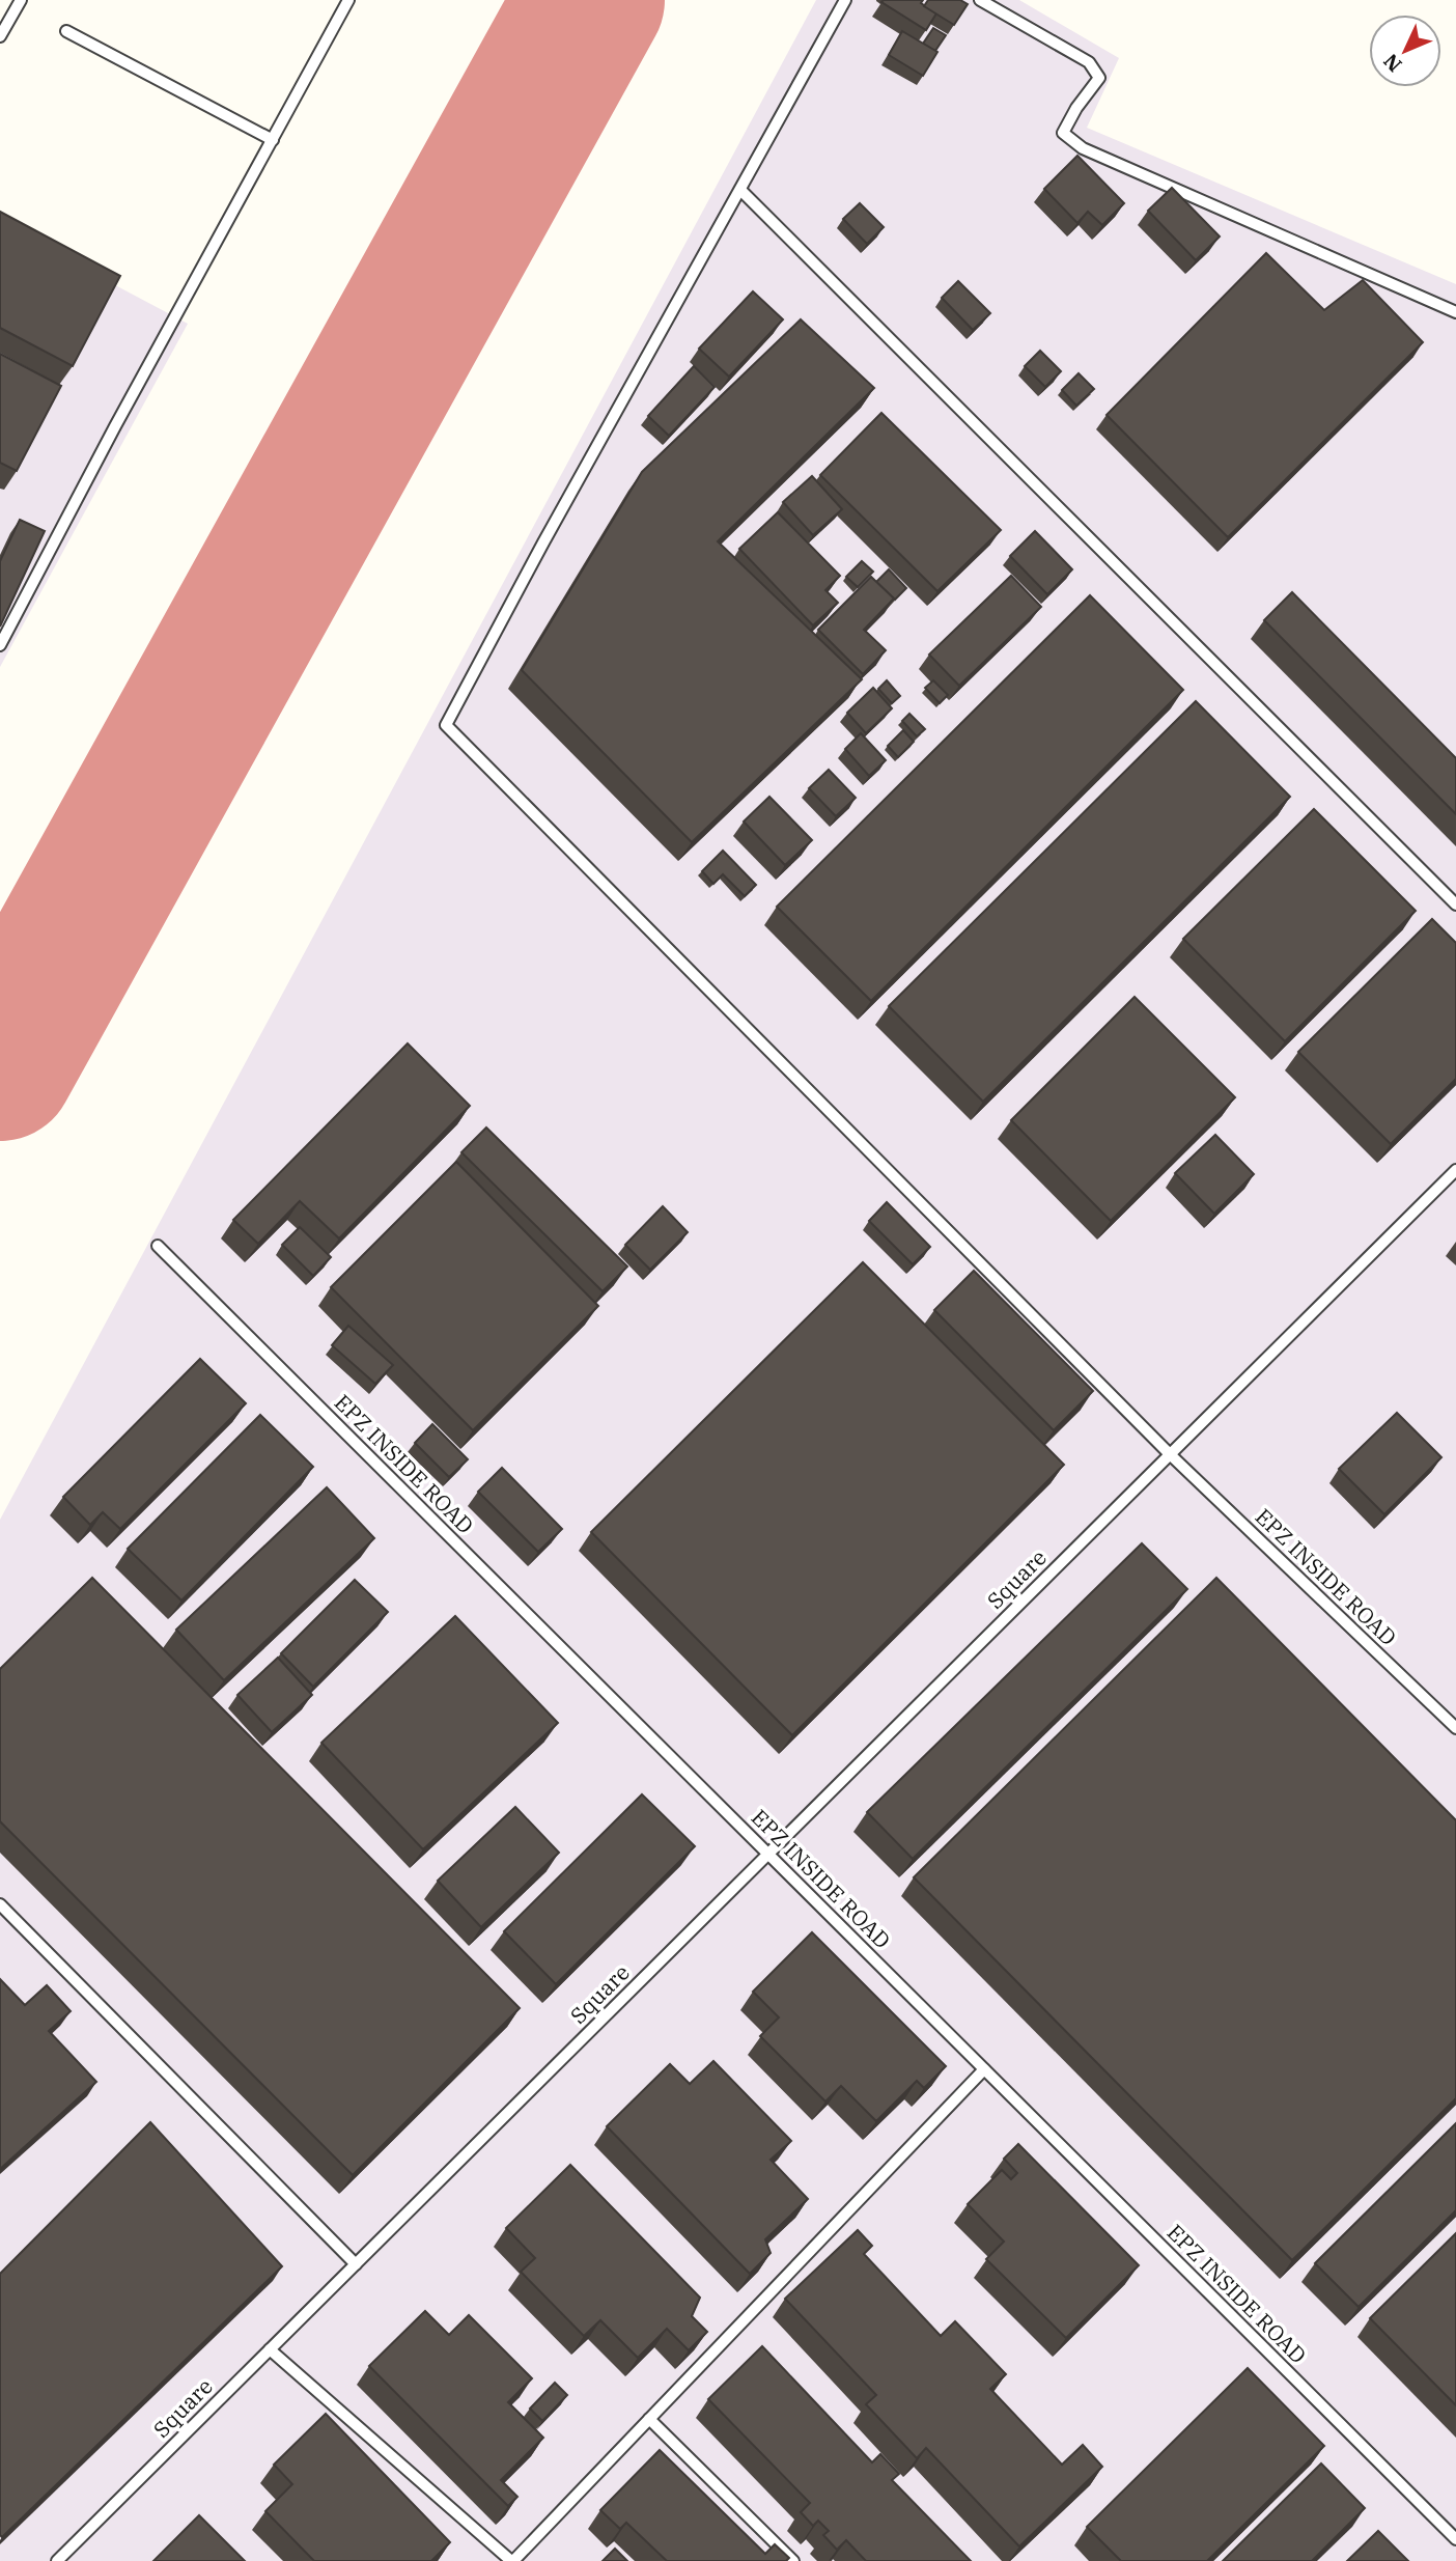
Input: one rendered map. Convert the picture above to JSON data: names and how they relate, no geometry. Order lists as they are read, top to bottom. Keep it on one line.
{"streets":{"lane":["EPZ INSIDE ROAD","Square"]},"crossings":[["EPZ INSIDE ROAD","Square"]],"north":"bottom left"}
